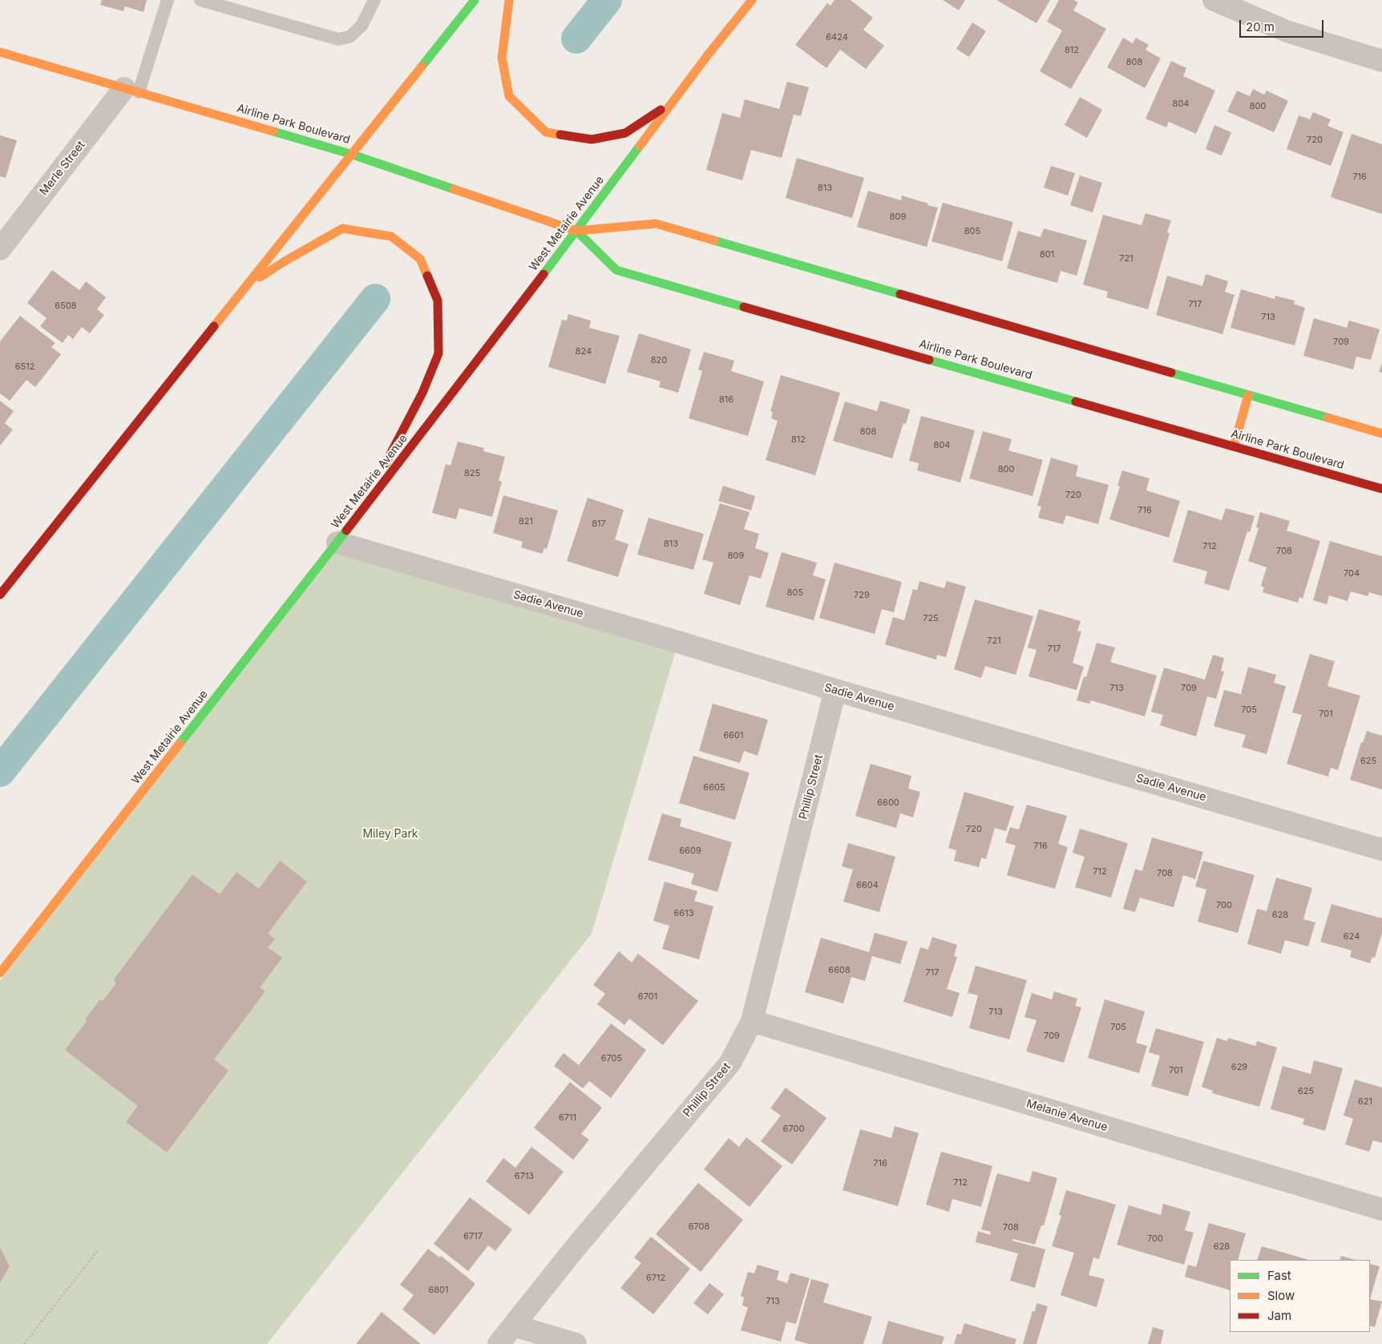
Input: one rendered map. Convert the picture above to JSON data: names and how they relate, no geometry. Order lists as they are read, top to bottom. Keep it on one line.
{"streets":{"main road":["Airline Park Boulevard","West Metairie Avenue"],"street":["Merle Street","Sadie Avenue","Phillip Street","Melanie Avenue"]},"crossings":[["Airline Park Boulevard","Merle Street"],["Airline Park Boulevard","West Metairie Avenue"],["West Metairie Avenue","Sadie Avenue"],["Sadie Avenue","Phillip Street"],["Phillip Street","Melanie Avenue"]],"parks":["Miley Park"],"house_numbers":["6424","812","808","804","800","720","716","813","809","805","801","721","717","6508","713","709","824","820","6512","816","808","812","804","800","825","720","716","821","817","813","712","708","809","704","805","729","725","721","717","713","709","705","701","6601","625","6605","6600","720","716","6609","712","708","6604","700","6613","628","624","6608","717","6701","713","705","709","6705","629","701","625","621","6711","6700","716","6713","712","6708","708","6717","700","628","6712","6801","713"],"legend":["Fast","Slow","Jam"],"scale_bar":"20 m"}
